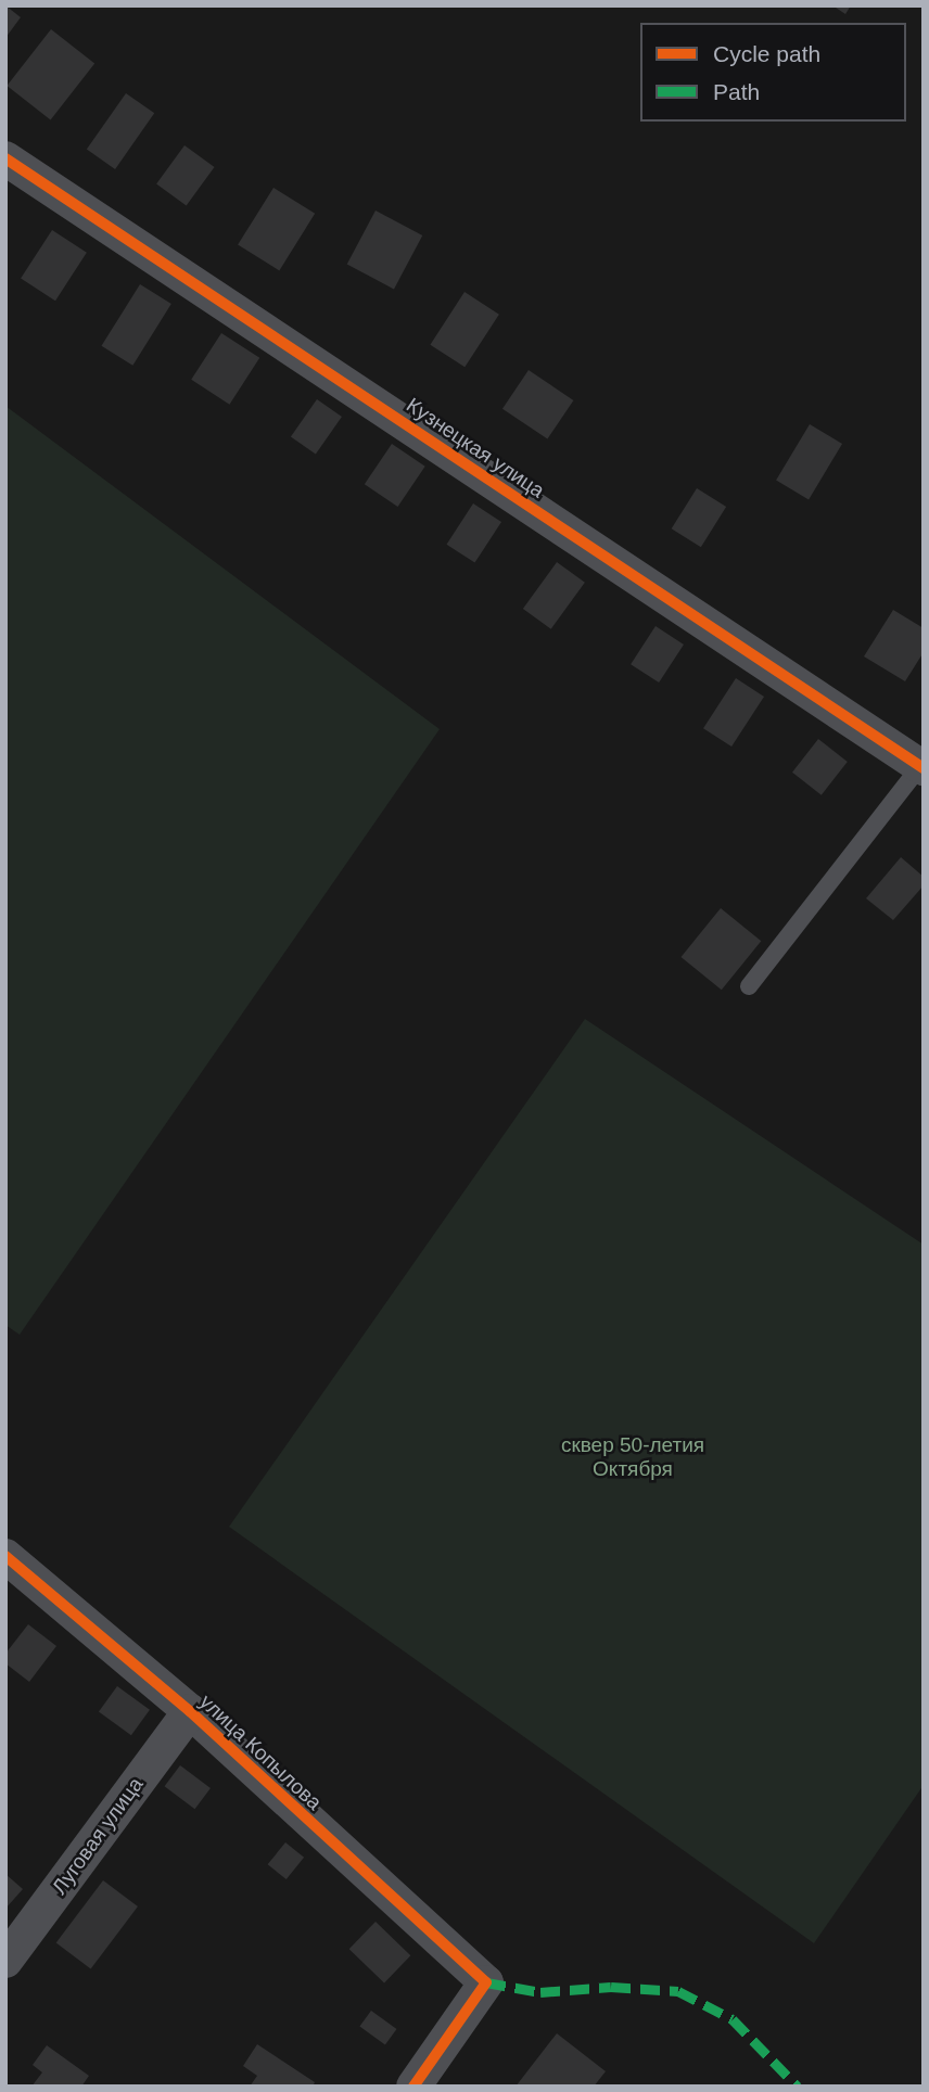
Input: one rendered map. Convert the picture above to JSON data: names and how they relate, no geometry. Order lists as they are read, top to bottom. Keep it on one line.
{"streets":{"street":["Кузнецкая улица","улица Копылова","Луговая улица"]},"crossings":[["улица Копылова","Луговая улица"]],"parks":["сквер 50-летия Октября"],"legend":["Cycle path","Path"]}
